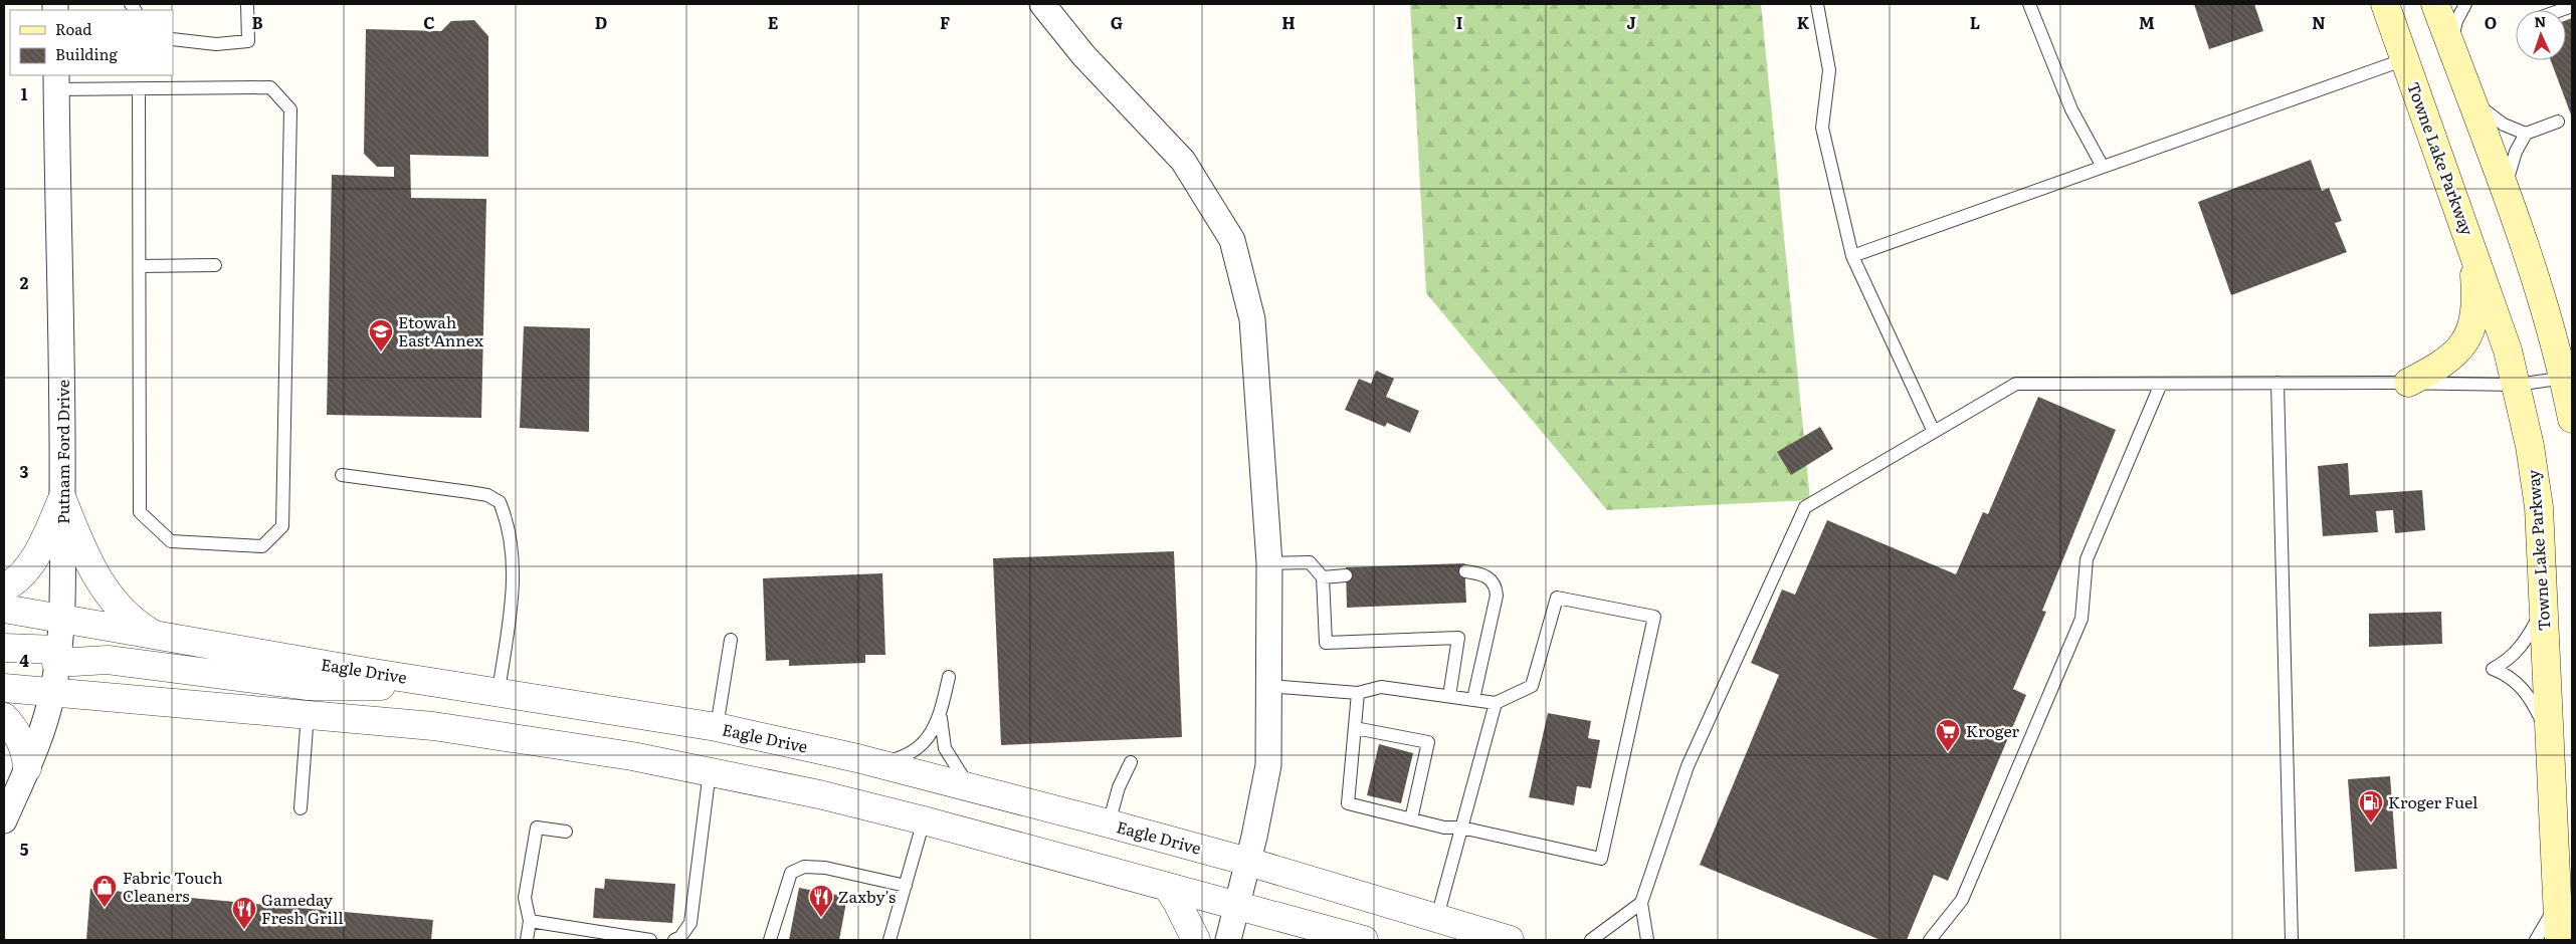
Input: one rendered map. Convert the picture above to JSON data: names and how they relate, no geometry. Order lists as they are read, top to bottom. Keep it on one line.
{"streets":{"main road":["Towne Lake Parkway"],"street":["Putnam Ford Drive","Eagle Drive"]},"crossings":[["Putnam Ford Drive","Eagle Drive"]],"places":{"school or university":["Etowah East Annex"],"supermarket":["Kroger"],"fuel station":["Kroger Fuel"],"shop":["Fabric Touch Cleaners"],"restaurant":["Zaxby's","Gameday Fresh Grill"]},"legend":["Road","Building"],"north":"top","grid":{"columns":["B","C","D","E","F","G","H","I","J","K","L","M","N","O"],"rows":["1","2","3","4","5"]}}
